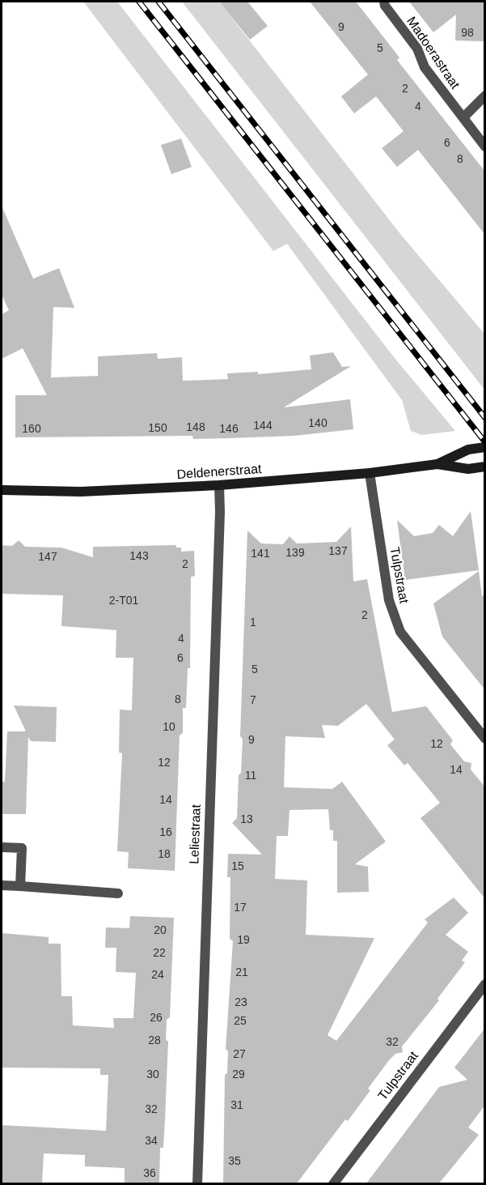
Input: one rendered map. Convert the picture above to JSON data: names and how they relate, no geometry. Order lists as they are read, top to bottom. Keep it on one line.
{"streets":{"main road":["Deldenerstraat"],"street":["Madoerastraat","Tulpstraat","Leliestraat"]},"crossings":[["Deldenerstraat","Tulpstraat"],["Deldenerstraat","Leliestraat"]],"house_numbers":["9","98","5","2","4","6","8","140","144","148","150","160","146","137","139","141","143","147","2","2-T01","2","1","4","6","5","8","7","10","9","12","12","14","11","14","13","16","18","15","17","20","19","22","21","24","23","26","25","28","32","27","30","29","31","32","34","35","36"]}
